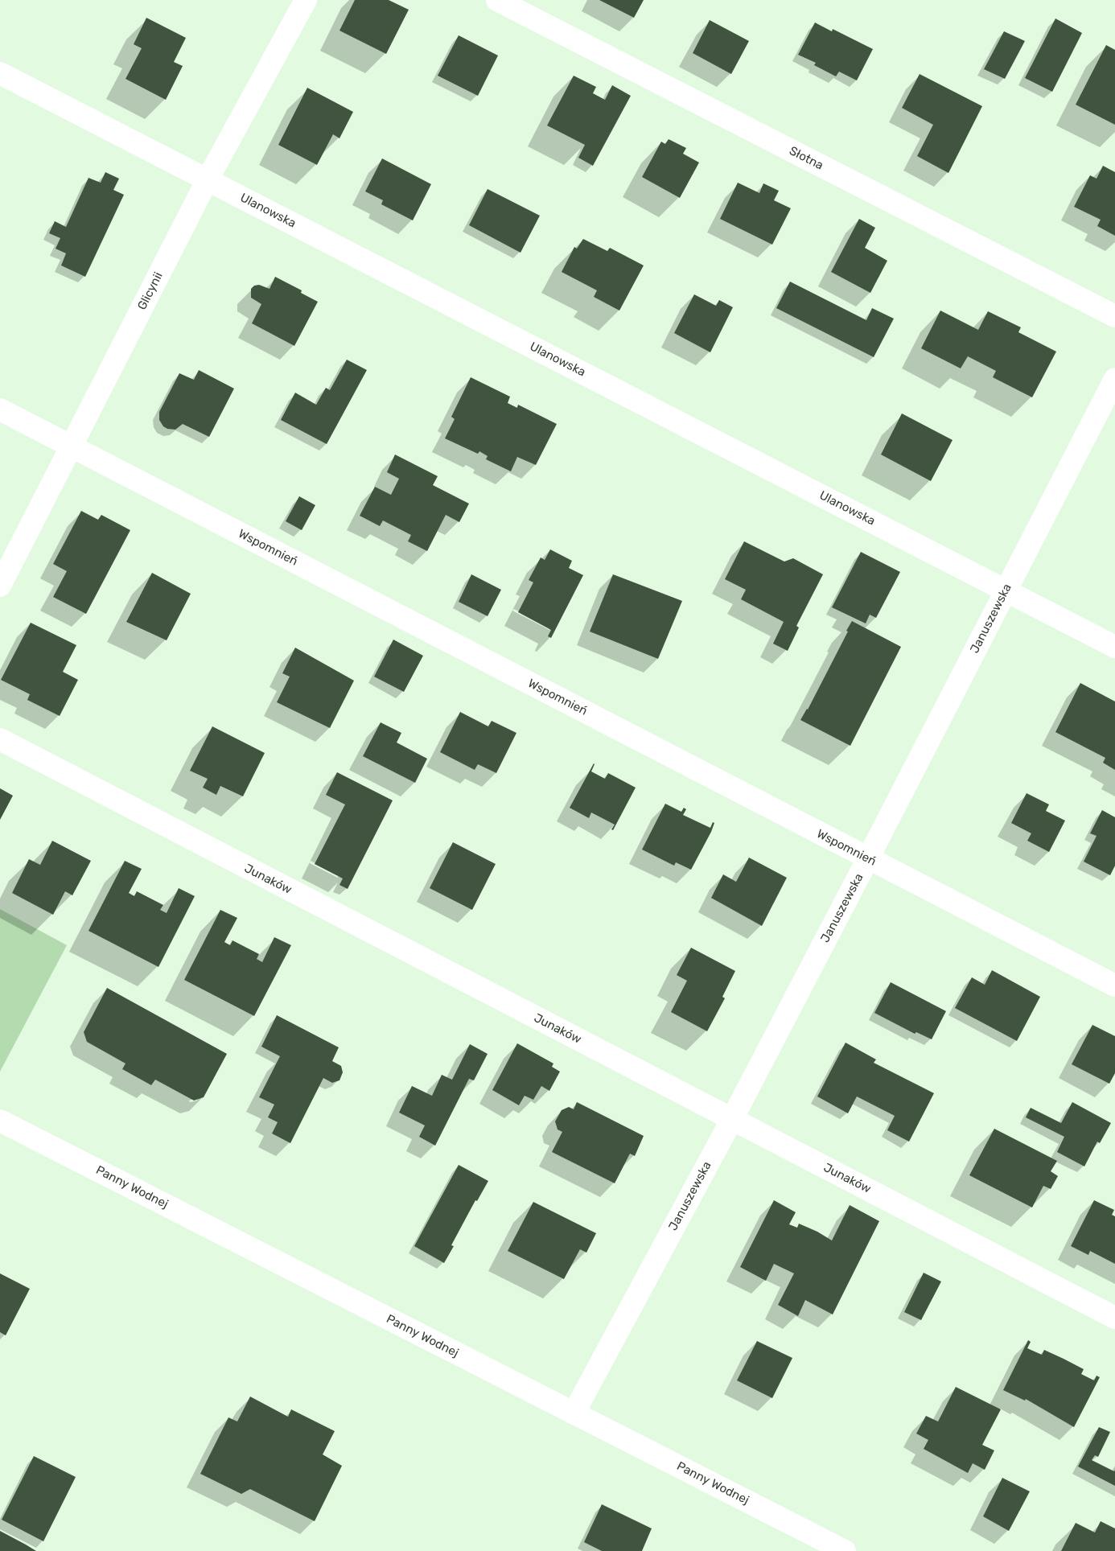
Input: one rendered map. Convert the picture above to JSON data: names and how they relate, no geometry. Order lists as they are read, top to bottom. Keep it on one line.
{"streets":{"street":["Słotna","Ulanowska","Glicynii","Wspomnień","Januszewska","Junaków","Panny Wodnej"]},"crossings":[["Ulanowska","Glicynii"],["Ulanowska","Januszewska"],["Glicynii","Wspomnień"],["Wspomnień","Januszewska"],["Januszewska","Junaków"],["Januszewska","Panny Wodnej"]]}
